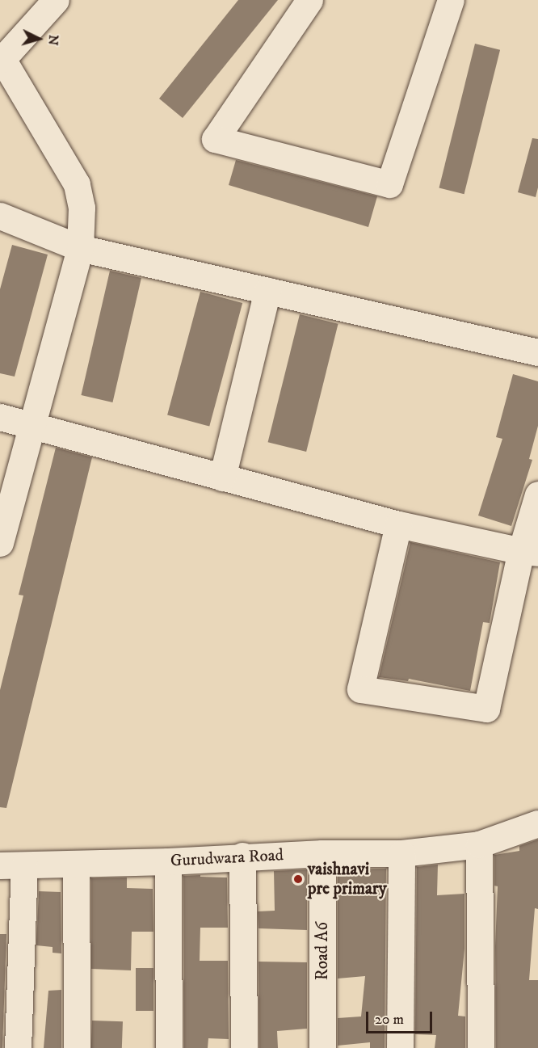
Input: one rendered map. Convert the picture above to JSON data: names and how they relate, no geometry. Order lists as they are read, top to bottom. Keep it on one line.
{"streets":{"street":["Gurudwara Road","Road A6"]},"crossings":[["Gurudwara Road","Road A6"]],"places":["vaishnavi pre primary"],"scale_bar":"20 m","north":"right"}
